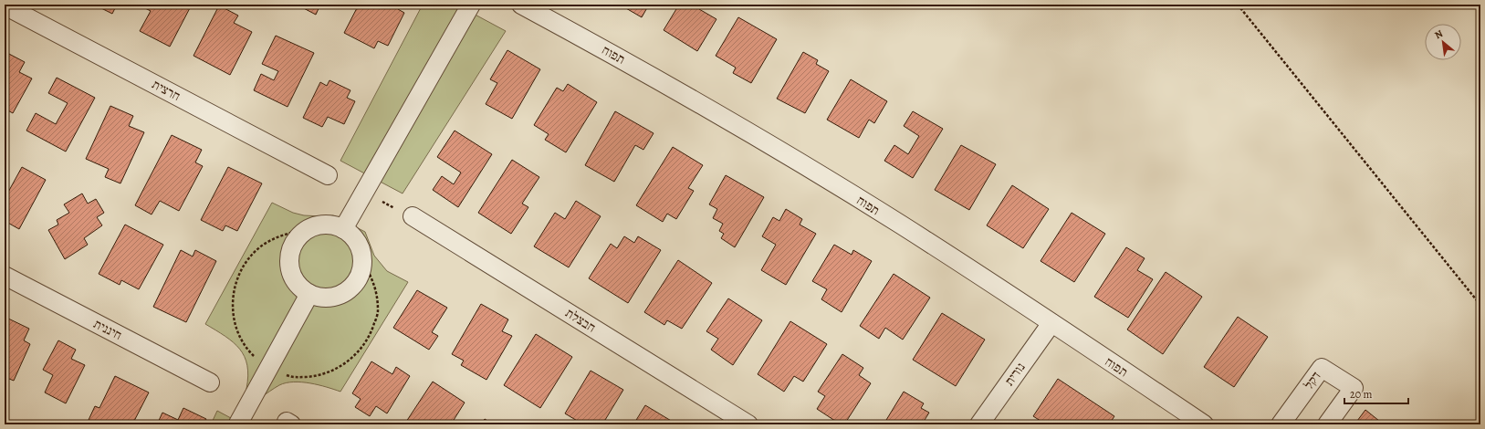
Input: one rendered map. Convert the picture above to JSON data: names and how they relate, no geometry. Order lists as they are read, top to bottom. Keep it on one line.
{"streets":{"street":["תפוח","חרצית","חבצלת","חיננית","נורית","דקל"]},"crossings":[["תפוח","נורית"]],"scale_bar":"20 m","north":"top left"}
